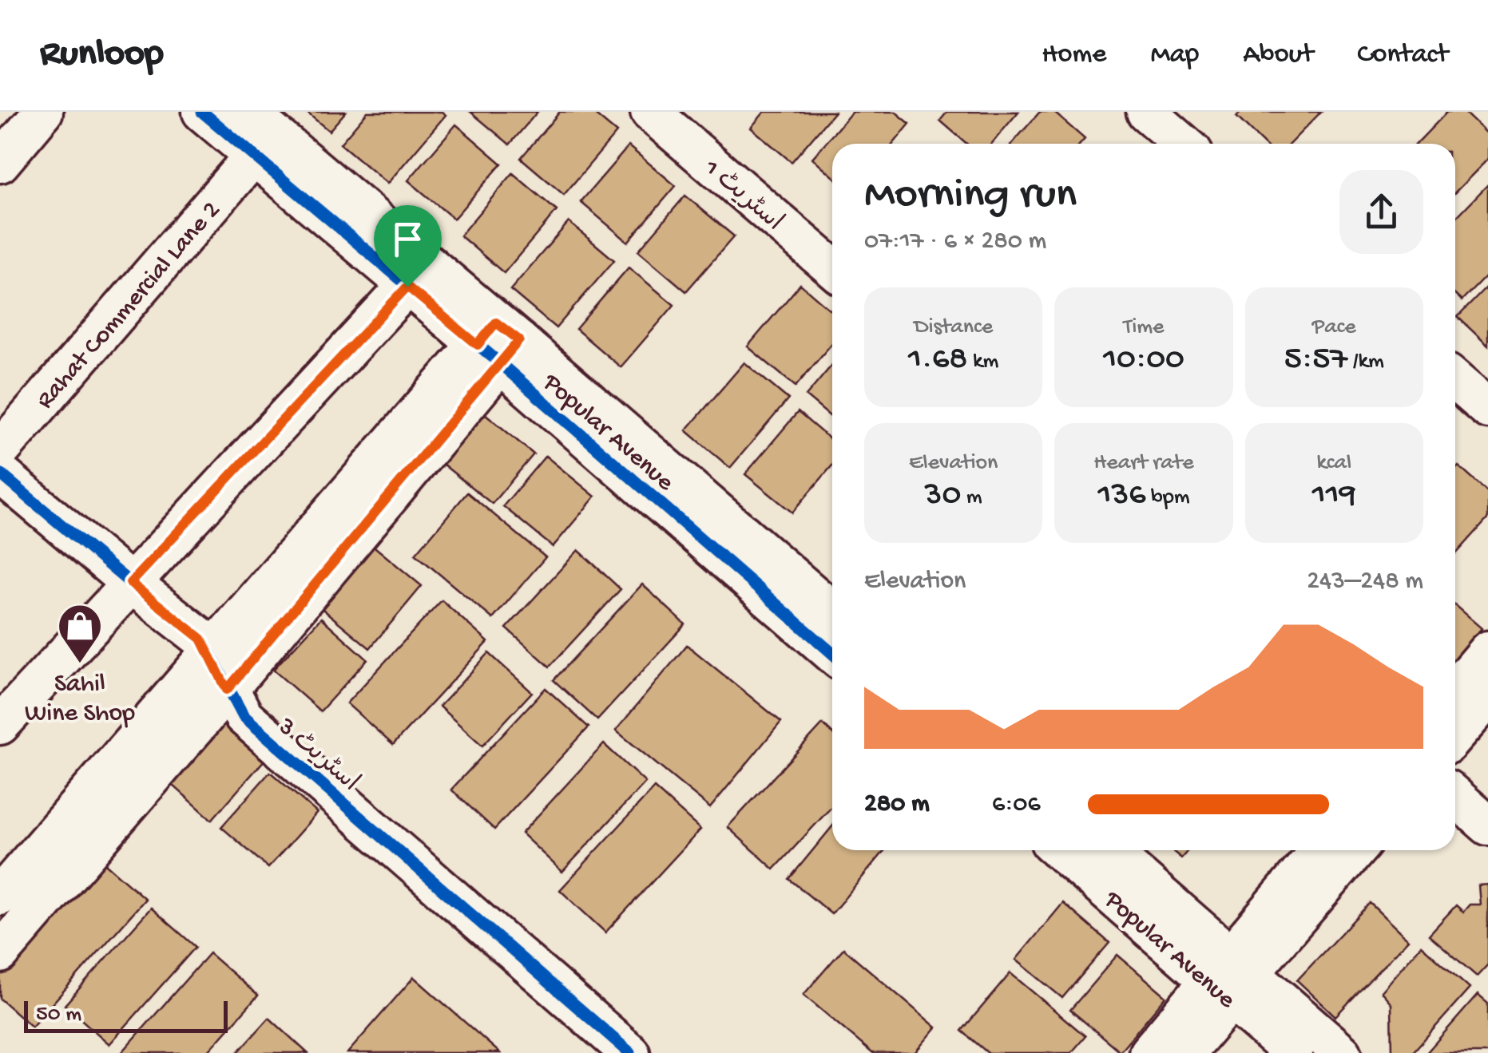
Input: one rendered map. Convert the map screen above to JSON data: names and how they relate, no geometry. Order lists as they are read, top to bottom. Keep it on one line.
{"streets":{"street":["اسٹریٹ 1","Rahat Commercial Lane 2","Popular Avenue","اسٹریٹ 3"]},"crossings":[["Rahat Commercial Lane 2","Popular Avenue"]],"places":{"shop":["Sahil Wine Shop"]},"scale_bar":"50 m","page":{"header":"Runloop","nav":["Home","Map","About","Contact"],"heading":["Morning run","07:17 · 6 × 280 m"],"stats":[["Distance","1.68 km"],["Time","10:00"],["Pace","5:57 /km"],["Elevation","30 m"],["Heart rate","136 bpm"],["kcal","119"]],"chart":["Elevation","243–248 m"],"list":[{"name":"280 m","note":"6:06"}],"scale":"50 m"}}
